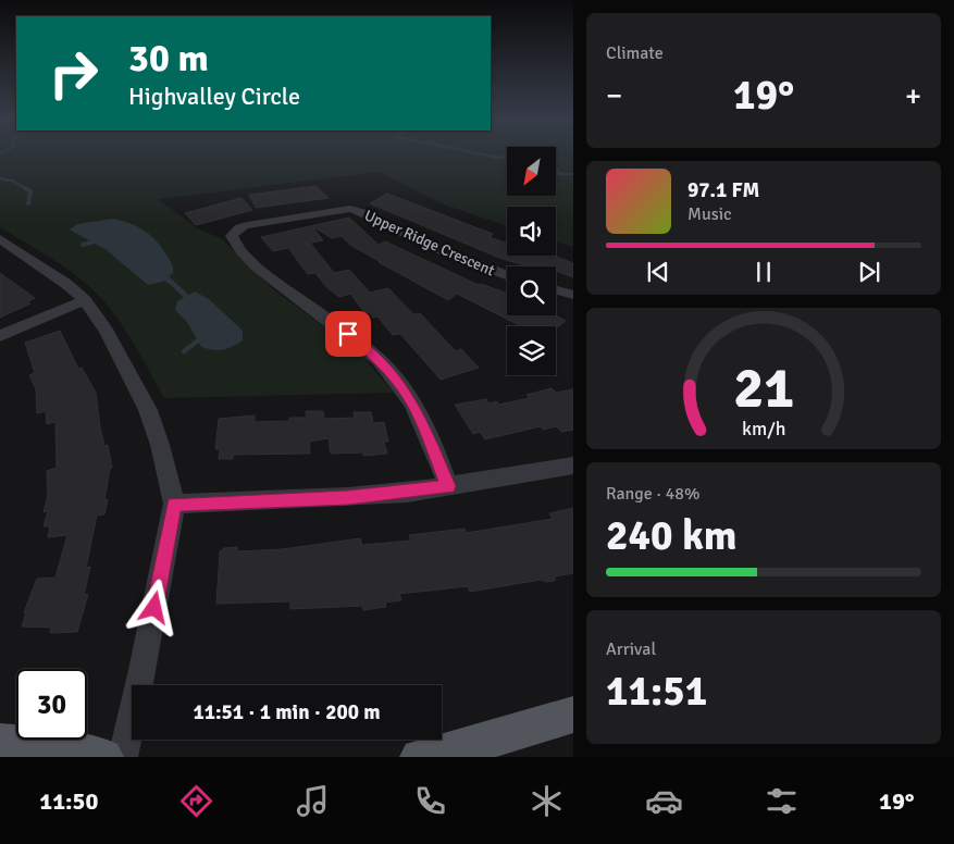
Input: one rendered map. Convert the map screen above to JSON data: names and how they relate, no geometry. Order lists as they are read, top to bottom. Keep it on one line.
{"streets":{"street":["Upper Ridge Crescent"]},"north":"bottom left","page":{"tile":["Climate",["Range · 48%","240 km"],["Arrival","11:51"]],"turn":["30 m","Highvalley Circle"],"heat":["−","19°","+"],"song":["97.1 FM","Music"],"limit":"30","trip":"11:51 · 1 min · 200 m","tabs":["11:50","19°"],"gauge":["21","km/h"]}}
